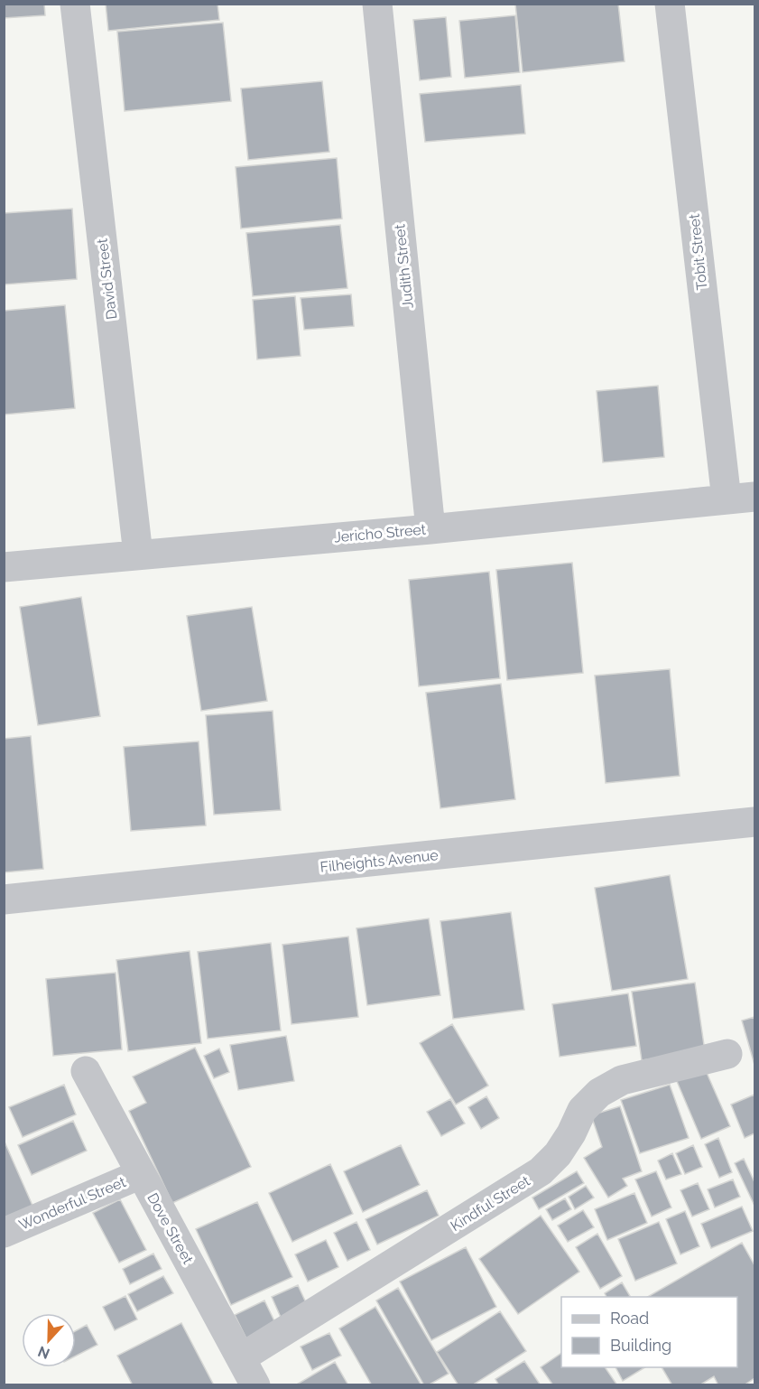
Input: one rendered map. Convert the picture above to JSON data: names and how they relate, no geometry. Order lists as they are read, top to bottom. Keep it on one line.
{"streets":{"street":["Tobit Street","Judith Street","David Street","Jericho Street","Filheights Avenue","Wonderful Street","Kindful Street","Dove Street"]},"crossings":[["Tobit Street","Jericho Street"],["Judith Street","Jericho Street"],["David Street","Jericho Street"],["Wonderful Street","Dove Street"],["Kindful Street","Dove Street"]],"legend":["Road","Building"],"north":"bottom"}
